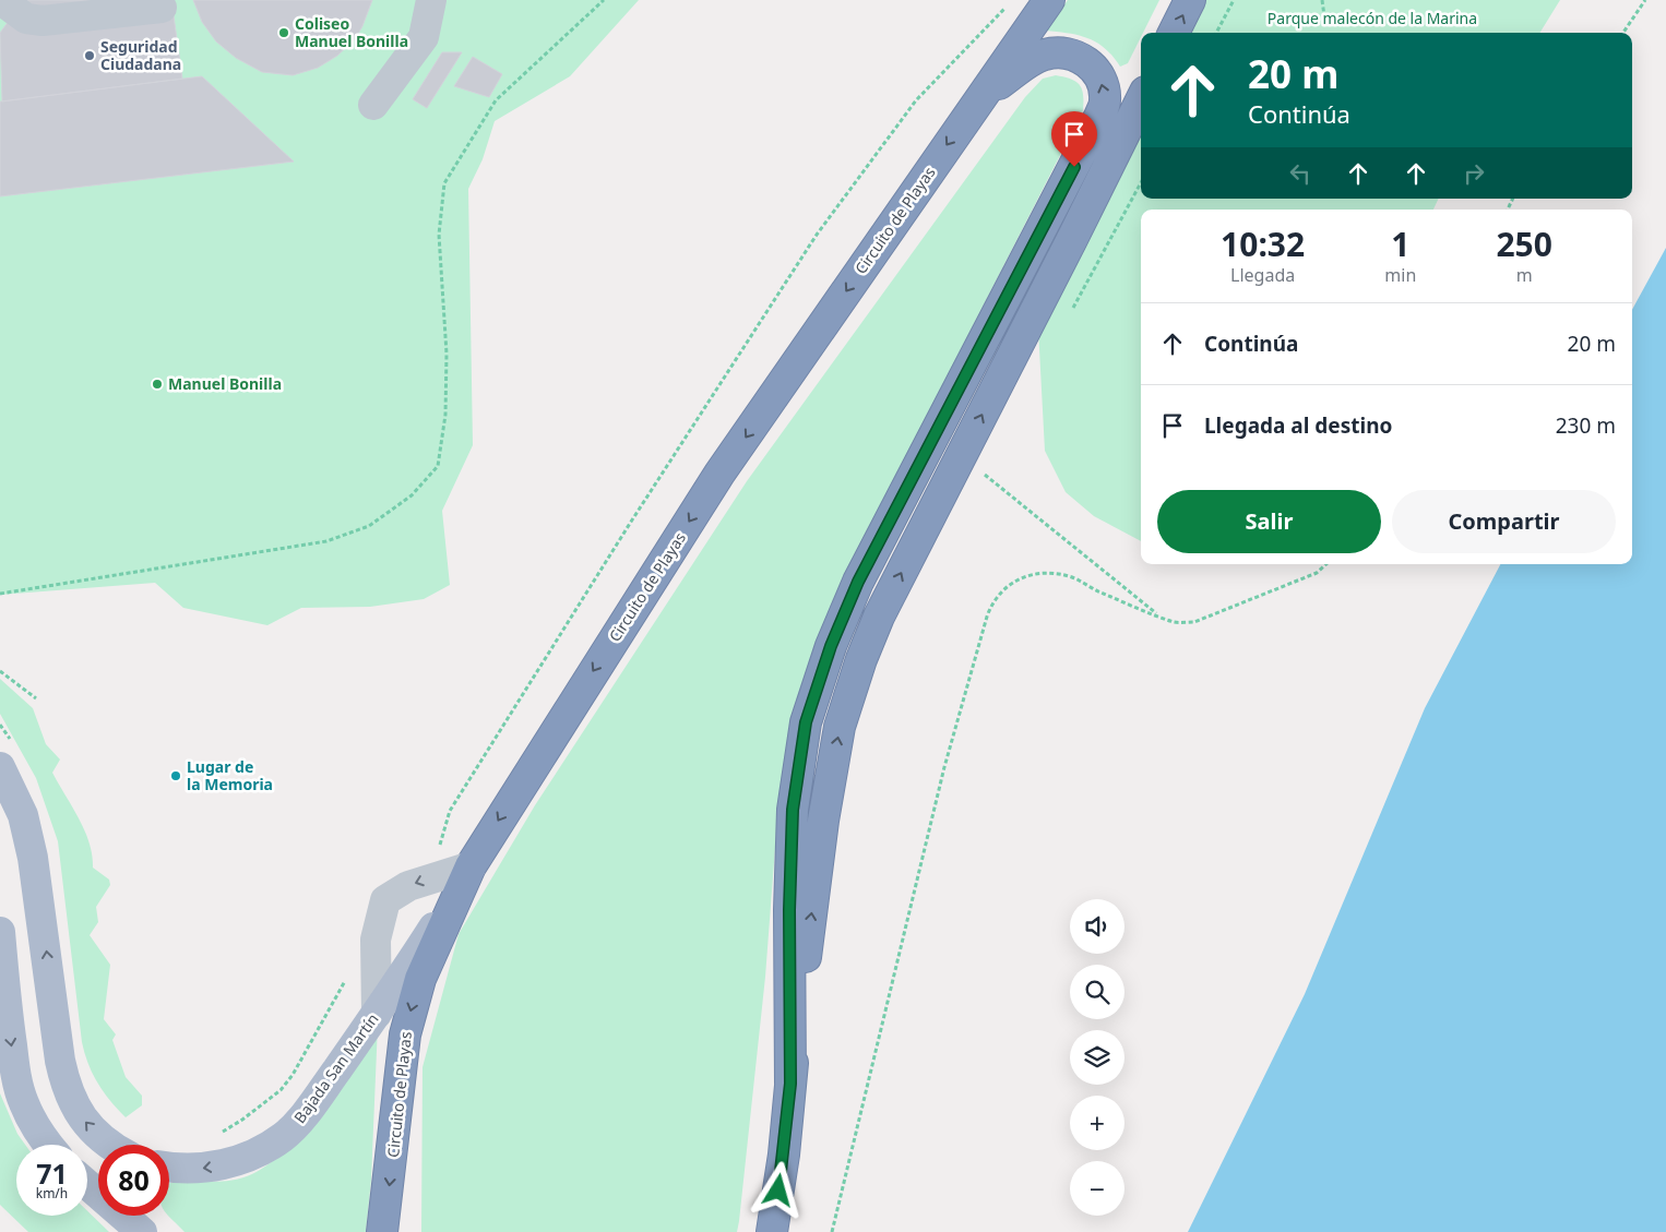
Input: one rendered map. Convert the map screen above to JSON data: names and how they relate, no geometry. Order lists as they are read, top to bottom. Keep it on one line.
{"streets":{"highway":["Circuito de Playas"],"main road":["Bajada San Martín"]},"crossings":[["Circuito de Playas","Bajada San Martín"]],"one_way":["Bajada San Martín"],"parks":["Parque malecón de la Marina"],"places":["Coliseo Manuel Bonilla","Seguridad Ciudadana","Manuel Bonilla","Lugar de la Memoria"],"page":{"turn":["20 m","Continúa"],"eta":["10:32","Llegada","1","min","250","m"],"list":[{"name":"Continúa","value":"20 m"},{"name":"Llegada al destino","value":"230 m"}],"buttons":["Salir","Compartir"],"map_buttons":["+","−"],"speed":"71 km/h","limit":"80"}}
